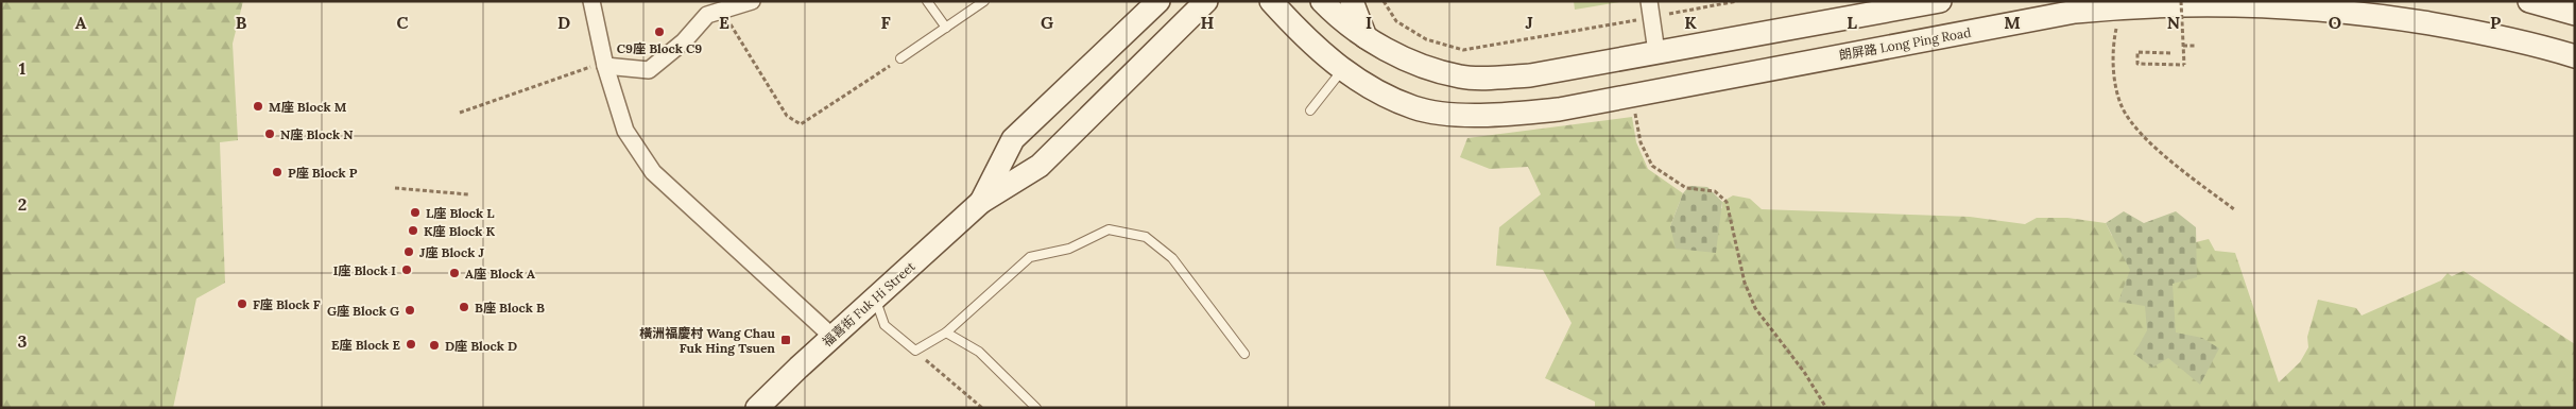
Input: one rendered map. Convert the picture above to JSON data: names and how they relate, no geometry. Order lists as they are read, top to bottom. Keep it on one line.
{"streets":{"main road":["朗屏路 Long Ping Road","福喜街 Fuk Hi Street"]},"places":{"other":["C9座 Block C9","M座 Block M","N座 Block N","P座 Block P","L座 Block L","K座 Block K","J座 Block J","I座 Block I","A座 Block A","F座 Block F","B座 Block B","G座 Block G","E座 Block E","D座 Block D"],"transit":["橫洲福慶村 Wang Chau Fuk Hing Tsuen"]},"grid":{"columns":["A","B","C","D","E","F","G","H","I","J","K","L","M","N","O","P"],"rows":["1","2","3"]}}
